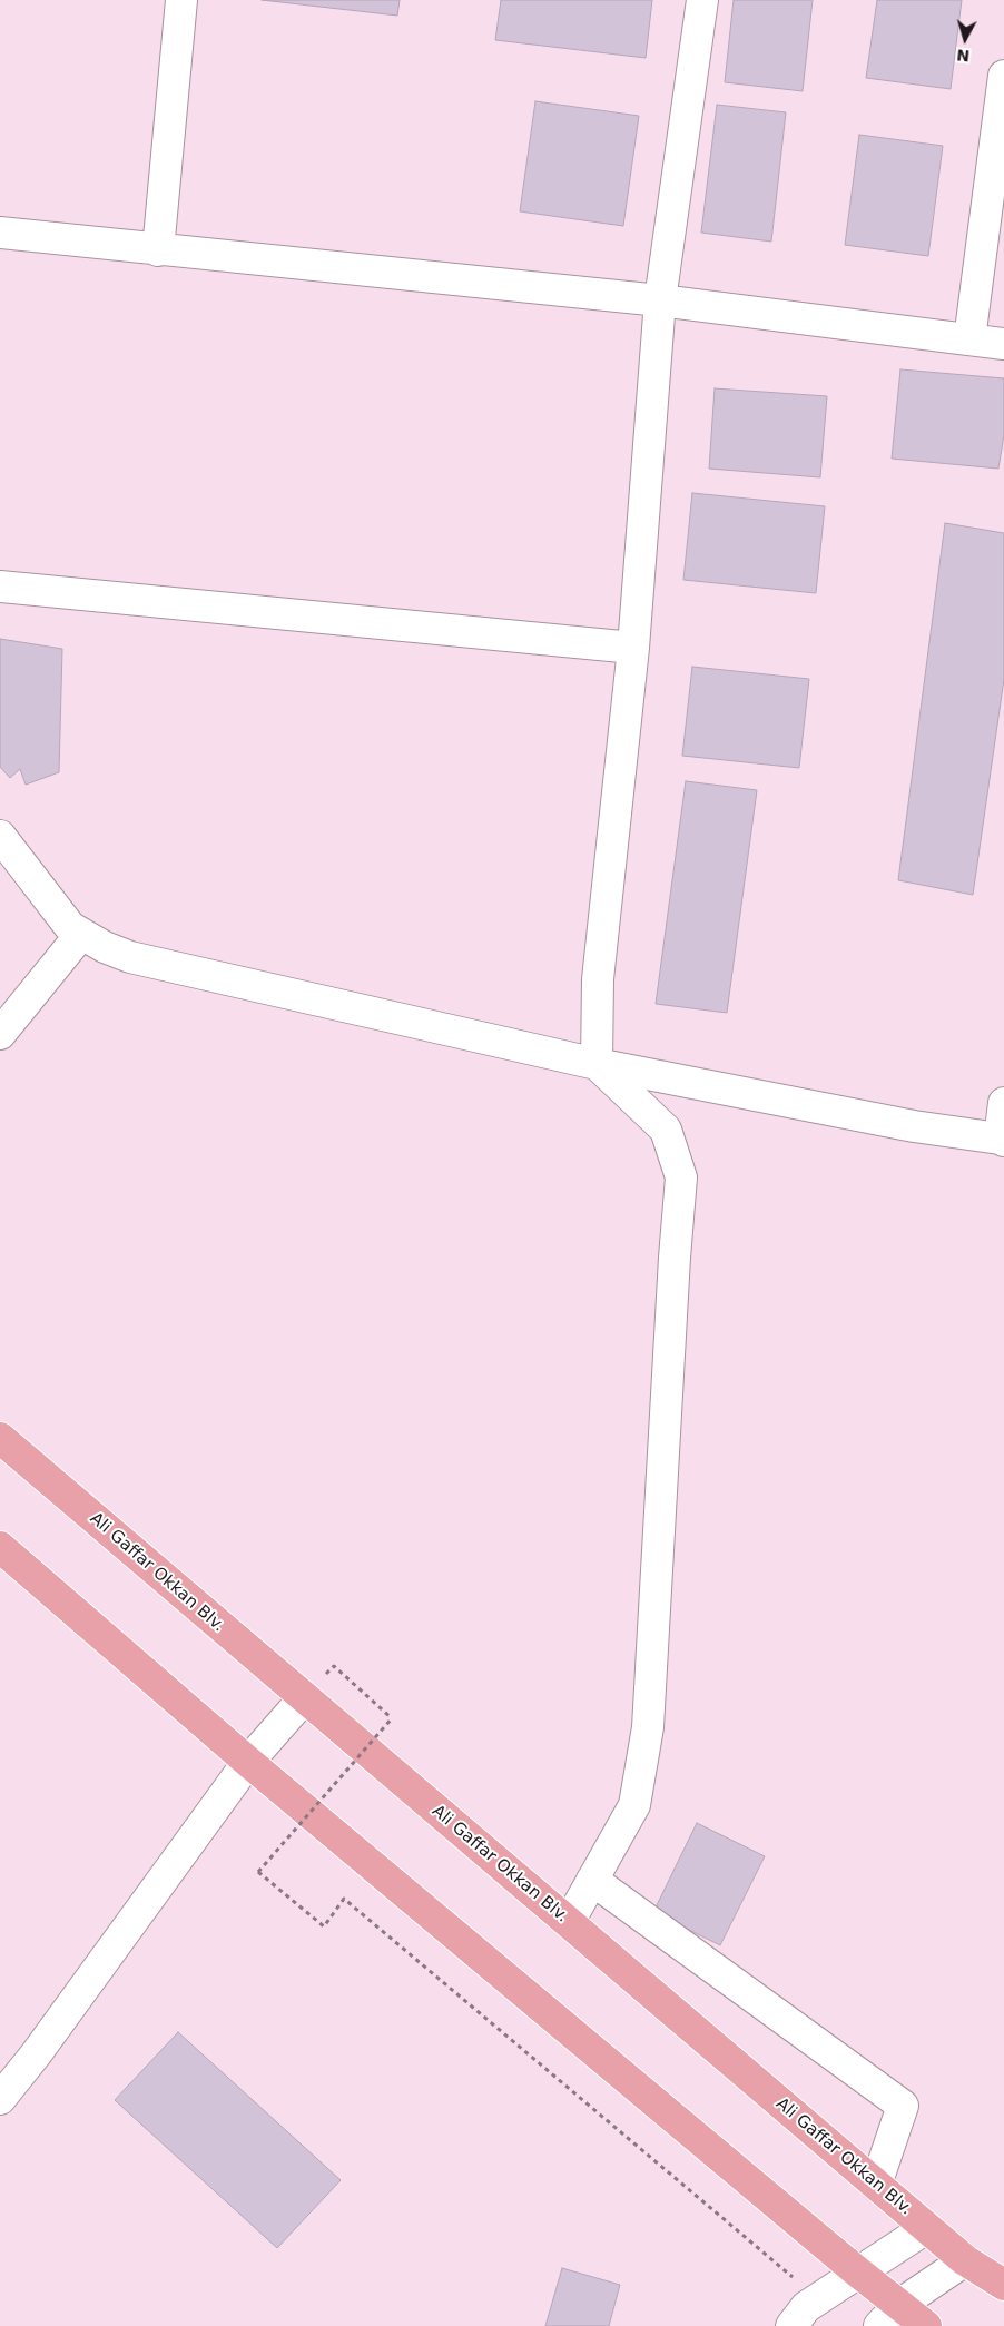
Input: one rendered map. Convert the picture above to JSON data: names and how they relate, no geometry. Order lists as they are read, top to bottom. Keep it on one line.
{"streets":{"main road":["Ali Gaffar Okkan Blv."]},"north":"bottom"}
